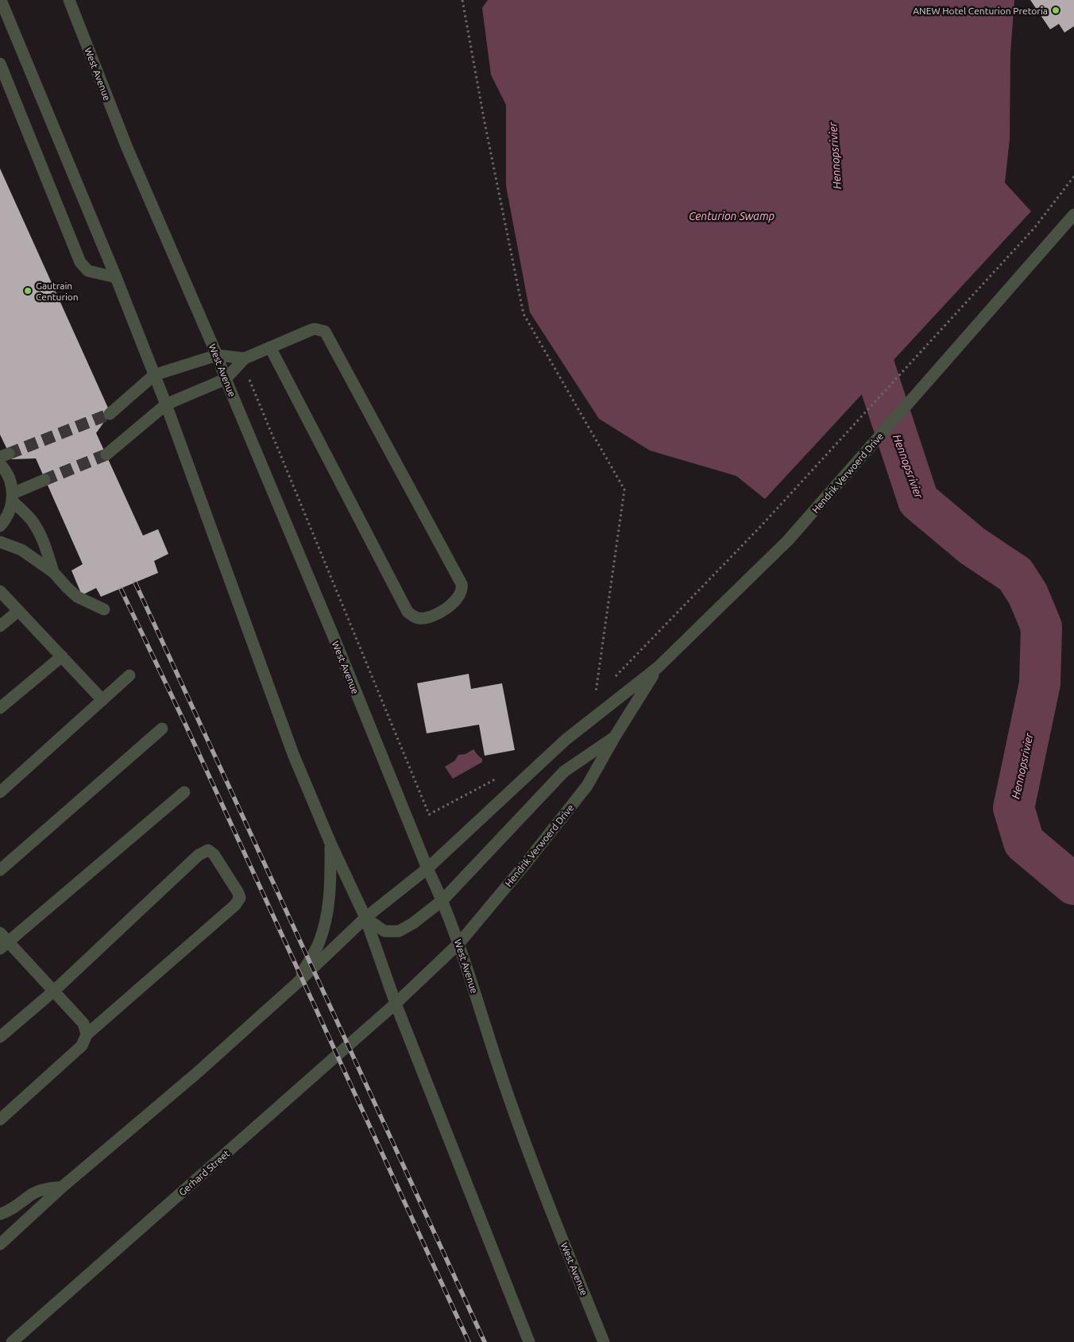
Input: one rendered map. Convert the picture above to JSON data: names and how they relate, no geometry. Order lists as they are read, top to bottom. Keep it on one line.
{"streets":{"street":["West Avenue","Hendrik Verwoerd Drive","Gerhard Street"]},"crossings":[["West Avenue","Hendrik Verwoerd Drive"],["Hendrik Verwoerd Drive","Gerhard Street"]],"water":["Hennopsrivier","Centurion Swamp"],"places":["ANEW Hotel Centurion Pretoria","Gautrain Centurion"]}
